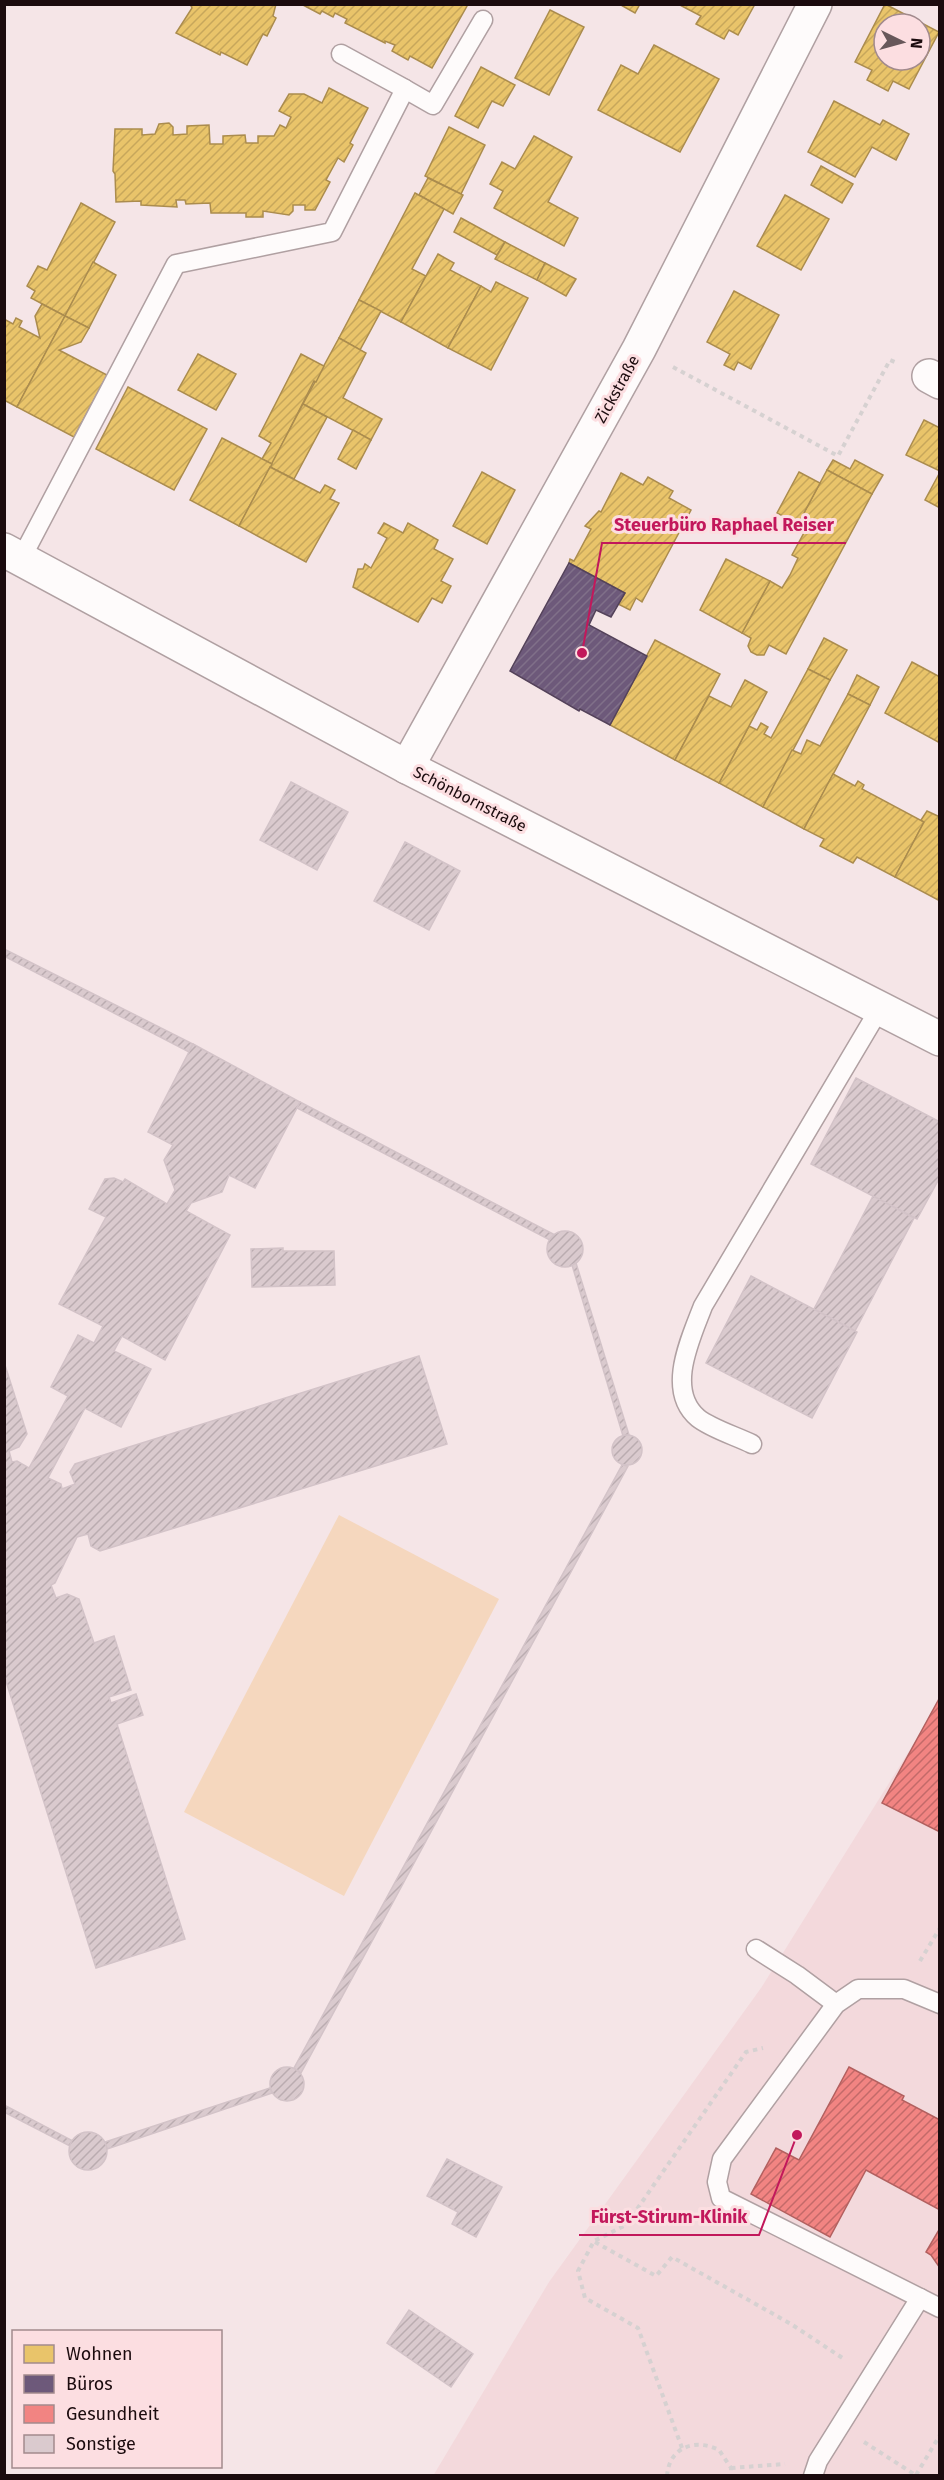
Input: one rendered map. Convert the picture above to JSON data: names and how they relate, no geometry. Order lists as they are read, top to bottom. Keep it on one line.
{"streets":{"main road":["Zickstraße","Schönbornstraße"]},"crossings":[["Zickstraße","Schönbornstraße"]],"places":["Steuerbüro Raphael Reiser","Fürst-Stirum-Klinik"],"legend":["Wohnen","Büros","Gesundheit","Sonstige"],"north":"right"}
